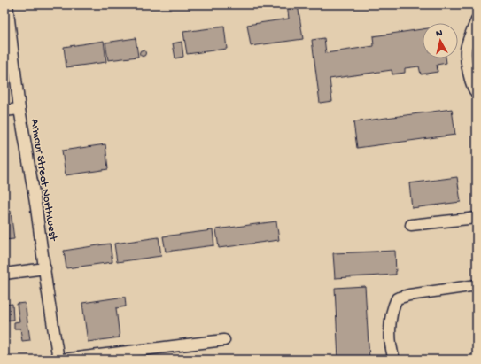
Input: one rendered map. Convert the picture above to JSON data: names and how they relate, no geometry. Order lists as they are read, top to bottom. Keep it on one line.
{"streets":{"street":["Armour Street Northwest"]},"north":"top"}
